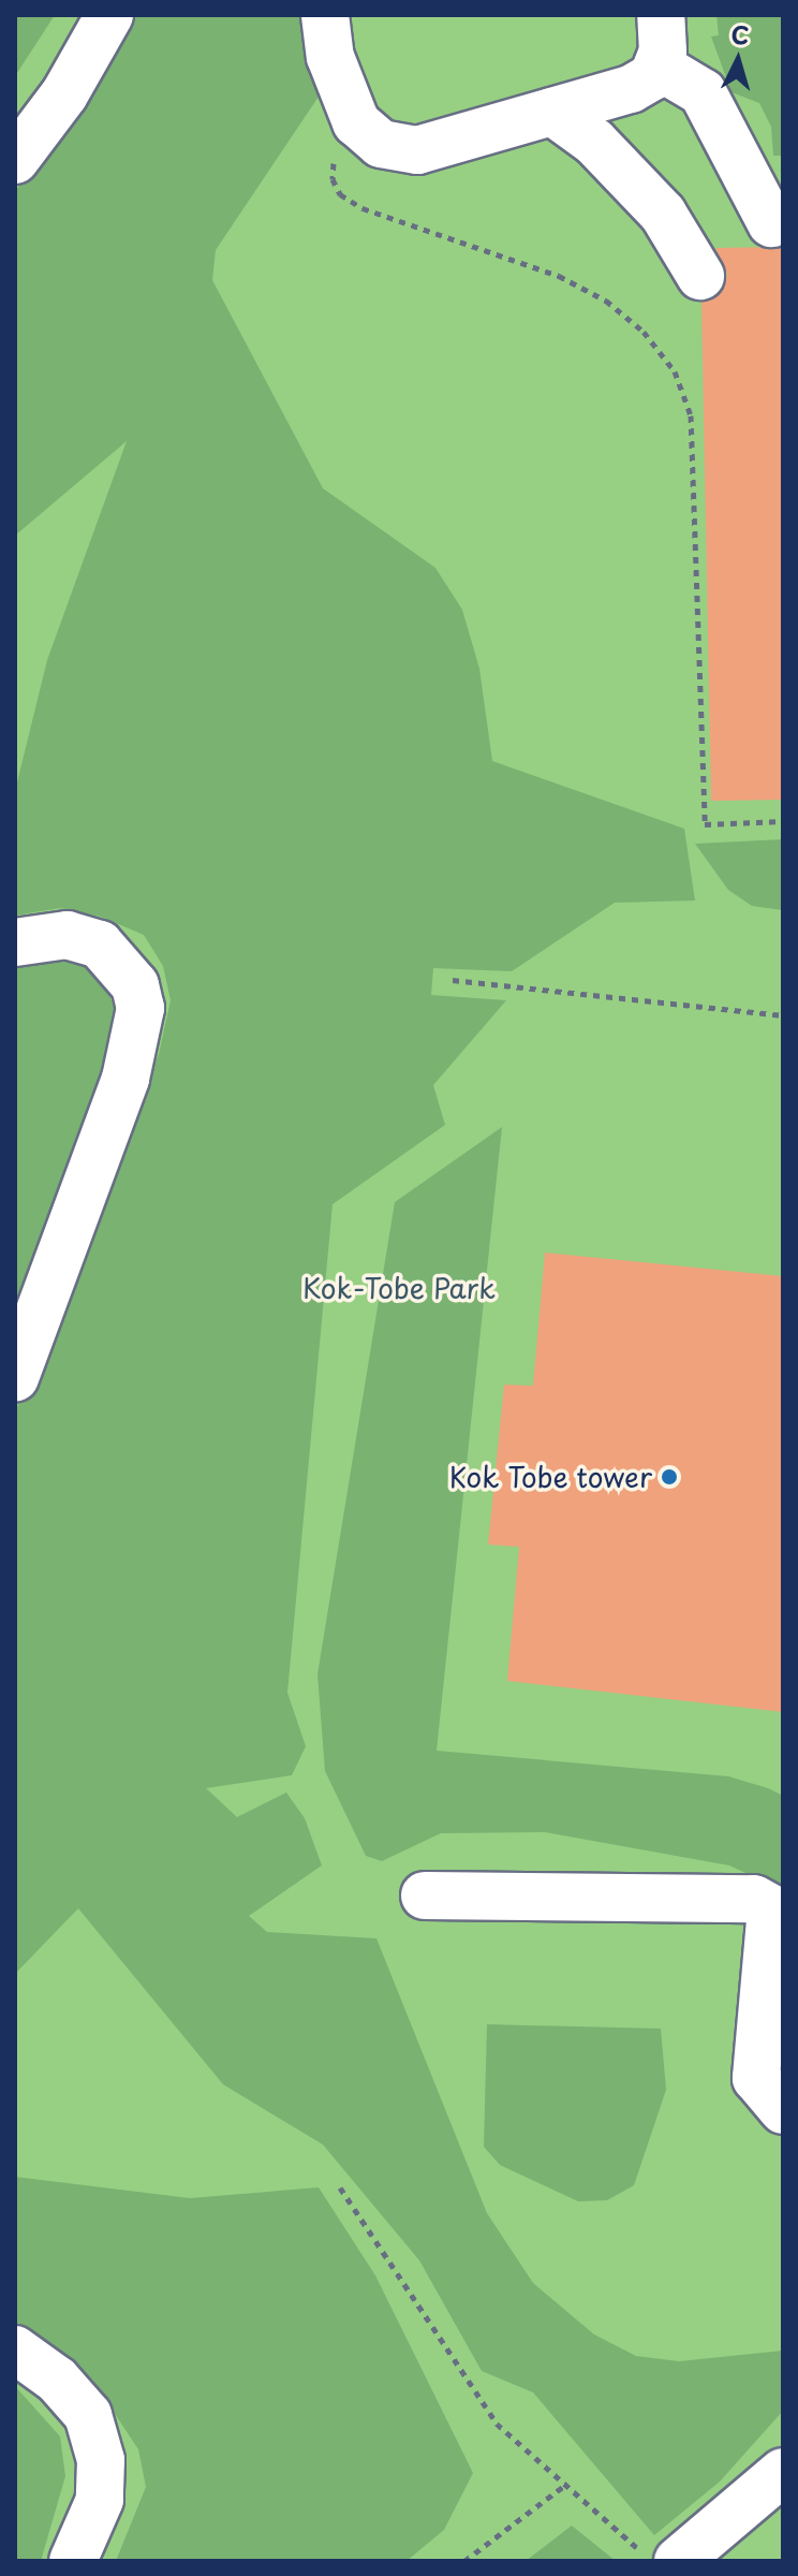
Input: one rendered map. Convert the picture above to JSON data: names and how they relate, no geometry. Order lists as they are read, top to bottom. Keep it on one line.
{"parks":["Kok-Tobe Park"],"places":["Kok Tobe tower"],"north":"top"}
